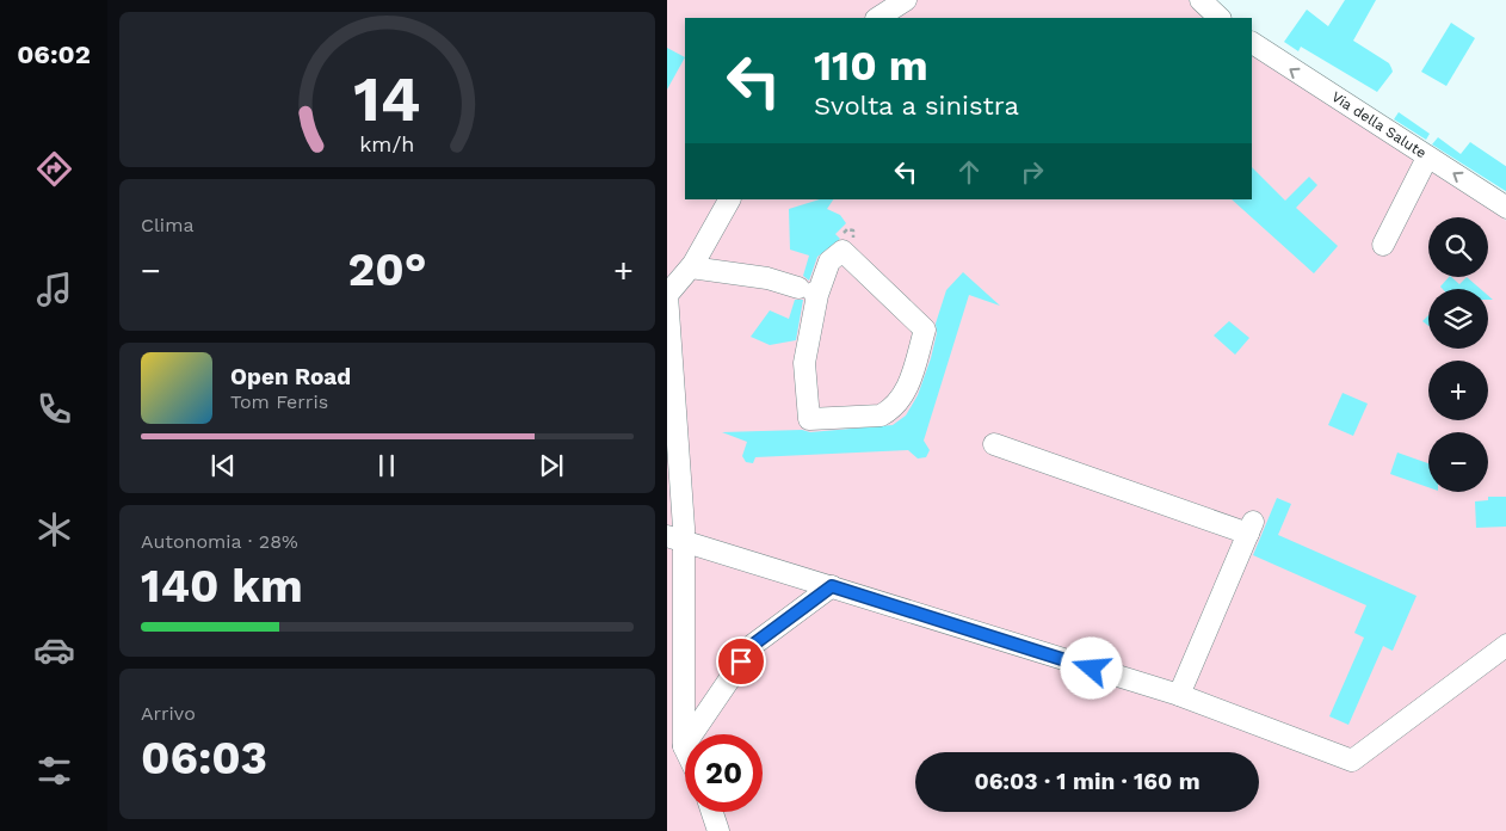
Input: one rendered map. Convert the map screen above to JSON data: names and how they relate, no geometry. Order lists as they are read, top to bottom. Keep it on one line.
{"streets":{"street":["Via della Salute"]},"one_way":["Via della Salute"],"page":{"tabs":"06:02","turn":["110 m","Svolta a sinistra"],"tile":["Clima",["Autonomia · 28%","140 km"],["Arrivo","06:03"]],"map_buttons":["+","−"],"heat":["−","20°","+"],"song":["Open Road","Tom Ferris"],"limit":"20","trip":"06:03 · 1 min · 160 m","gauge":["14","km/h"]}}
